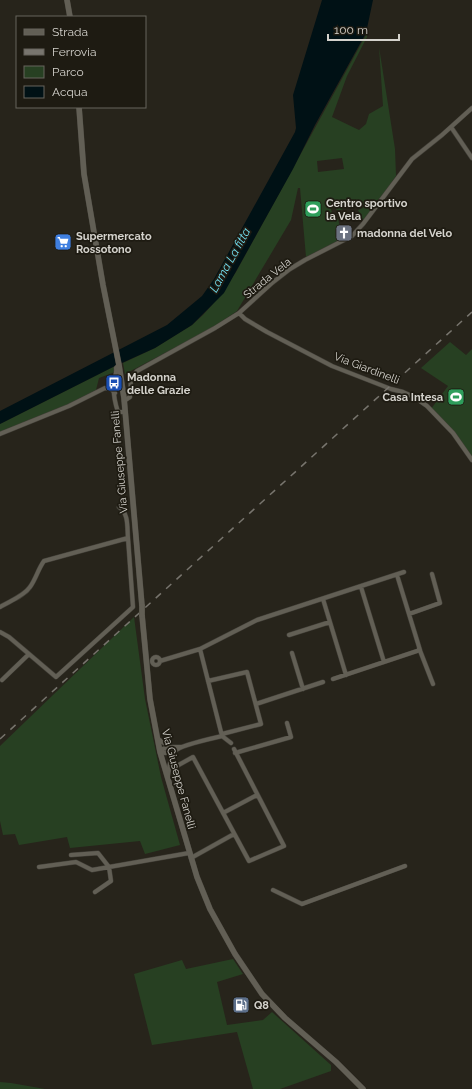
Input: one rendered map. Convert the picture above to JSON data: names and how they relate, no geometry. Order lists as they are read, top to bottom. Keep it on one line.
{"streets":{"main road":["Via Giuseppe Fanelli"],"street":["Strada Vela","Via Giardinelli"]},"crossings":[["Strada Vela","Via Giardinelli"],["Strada Vela","Via Giuseppe Fanelli"]],"water":["Lama La fitta"],"places":{"sports":["Centro sportivo la Vela","Casa Intesa"],"church":["madonna del Velo"],"supermarket":["Supermercato Rossotono"],"bus stop":["Madonna delle Grazie"],"fuel station":["Q8"]},"legend":["Strada","Ferrovia","Parco","Acqua"],"scale_bar":"100 m"}
